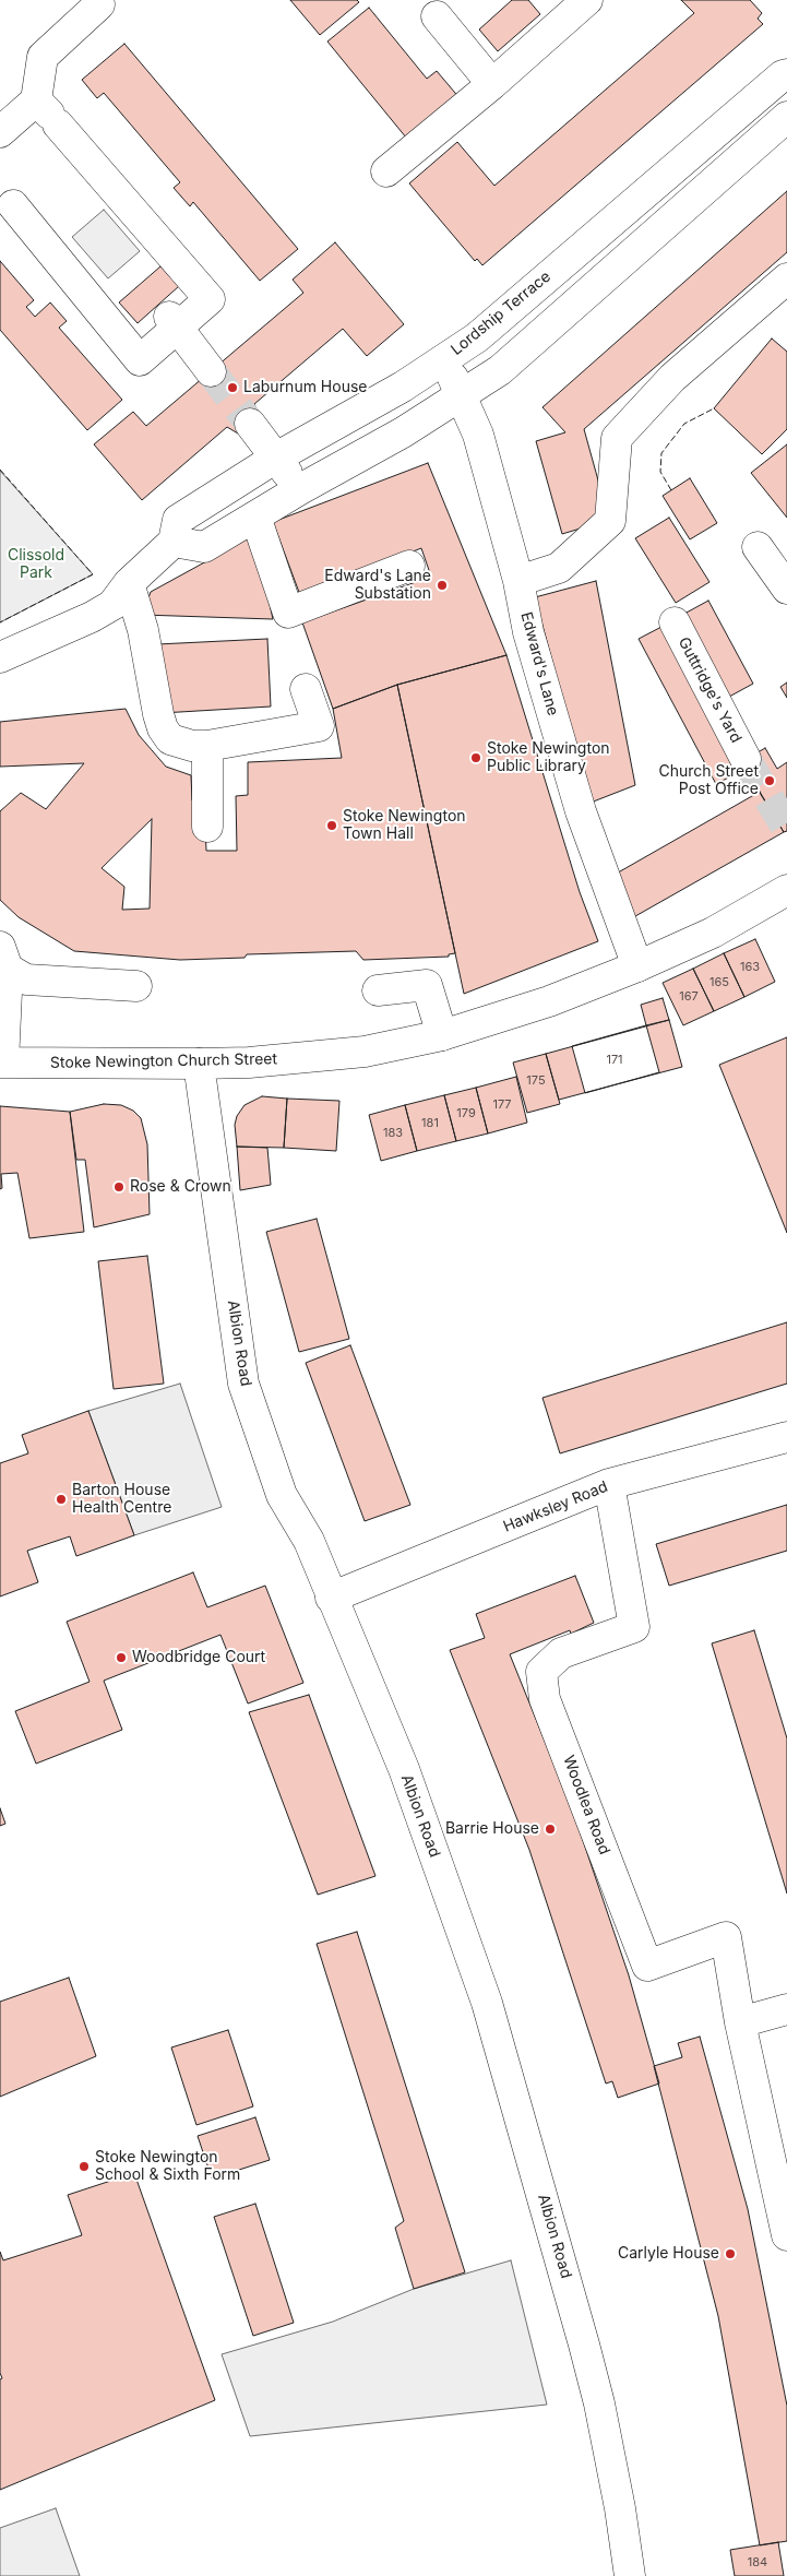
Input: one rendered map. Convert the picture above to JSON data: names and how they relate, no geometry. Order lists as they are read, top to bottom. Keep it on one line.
{"streets":{"street":["Lordship Terrace","Edward's Lane","Guttridge's Yard","Stoke Newington Church Street","Albion Road","Hawksley Road","Woodlea Road"]},"crossings":[["Lordship Terrace","Edward's Lane"],["Edward's Lane","Stoke Newington Church Street"],["Stoke Newington Church Street","Albion Road"],["Albion Road","Hawksley Road"],["Hawksley Road","Woodlea Road"]],"parks":["Clissold Park"],"places":["Laburnum House","Edward's Lane Substation","Stoke Newington Public Library","Church Street Post Office","Stoke Newington Town Hall","Rose & Crown","Barton House Health Centre","Woodbridge Court","Barrie House","Stoke Newington School & Sixth Form","Carlyle House"],"house_numbers":["163","165","167","171","175","177","179","181","183","184"]}
